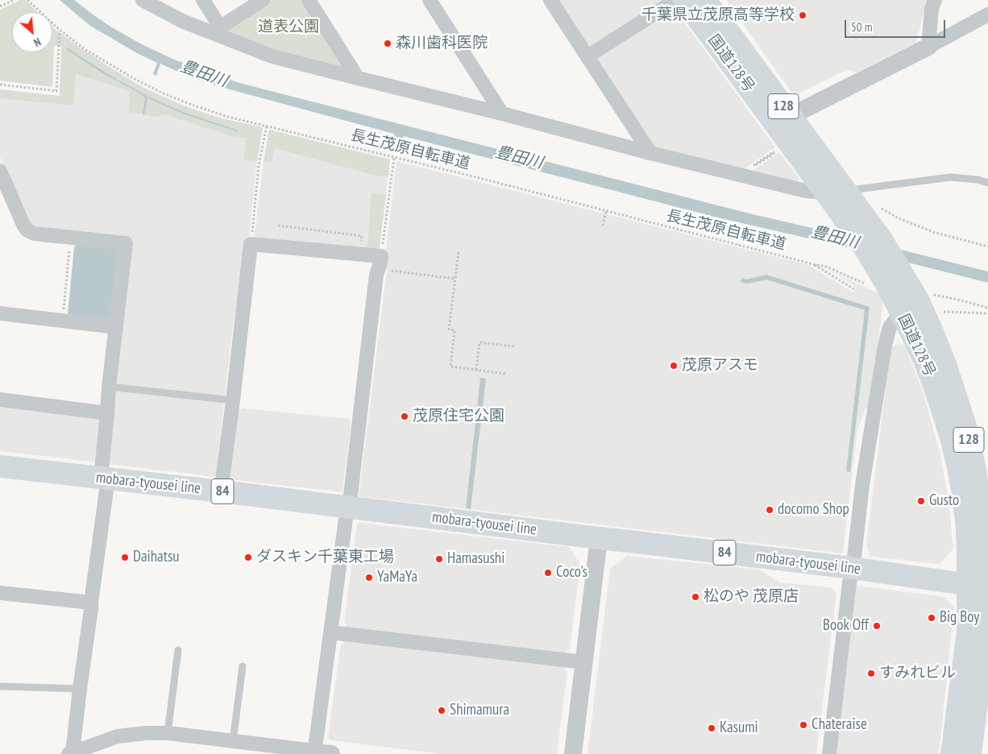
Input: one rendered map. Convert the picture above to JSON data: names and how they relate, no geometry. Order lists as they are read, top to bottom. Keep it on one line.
{"streets":{"main road":["国道128号","128","mobara-tyousei line","84"],"path":["長生茂原自転車道"]},"crossings":[["国道128号","長生茂原自転車道"],["国道128号","mobara-tyousei line"]],"water":["豊田川"],"parks":["道表公園"],"places":["千葉県立茂原高等学校","森川歯科医院","茂原アスモ","茂原住宅公園","Gusto","docomo Shop","Daihatsu","ダスキン千葉東工場","Hamasushi","Coco's","YaMaYa","松のや 茂原店","Big Boy","Book Off","すみれビル","Shimamura","Chateraise","Kasumi"],"scale_bar":"50 m","north":"bottom right"}
